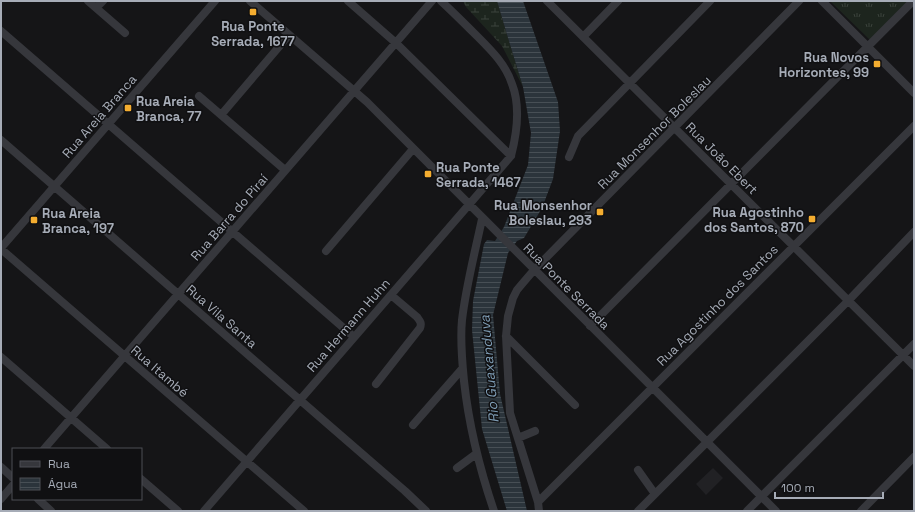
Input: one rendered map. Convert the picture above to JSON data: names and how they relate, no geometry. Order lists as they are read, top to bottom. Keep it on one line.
{"streets":{"street":["Rua Areia Branca","Rua Monsenhor Boleslau","Rua João Ebert","Rua Barra do Piraí","Rua Ponte Serrada","Rua Agostinho dos Santos","Rua Vila Santa","Rua Hermann Huhn","Rua Itambé"]},"crossings":[["Rua Areia Branca","Rua Vila Santa"],["Rua Areia Branca","Rua Itambé"],["Rua Monsenhor Boleslau","Rua João Ebert"],["Rua Monsenhor Boleslau","Rua Ponte Serrada"],["Rua Monsenhor Boleslau","Rua Agostinho dos Santos"],["Rua João Ebert","Rua Agostinho dos Santos"],["Rua Barra do Piraí","Rua Ponte Serrada"],["Rua Barra do Piraí","Rua Vila Santa"],["Rua Barra do Piraí","Rua Itambé"],["Rua Ponte Serrada","Rua Agostinho dos Santos"],["Rua Ponte Serrada","Rua Hermann Huhn"],["Rua Vila Santa","Rua Hermann Huhn"],["Rua Hermann Huhn","Rua Itambé"]],"water":["Rio Guaxanduva"],"places":{"transit":["Rua Ponte Serrada, 1677","Rua Novos Horizontes, 99","Rua Areia Branca, 77","Rua Ponte Serrada, 1467","Rua Monsenhor Boleslau, 293","Rua Agostinho dos Santos, 870","Rua Areia Branca, 197"]},"legend":["Rua","Água"],"scale_bar":"100 m"}
